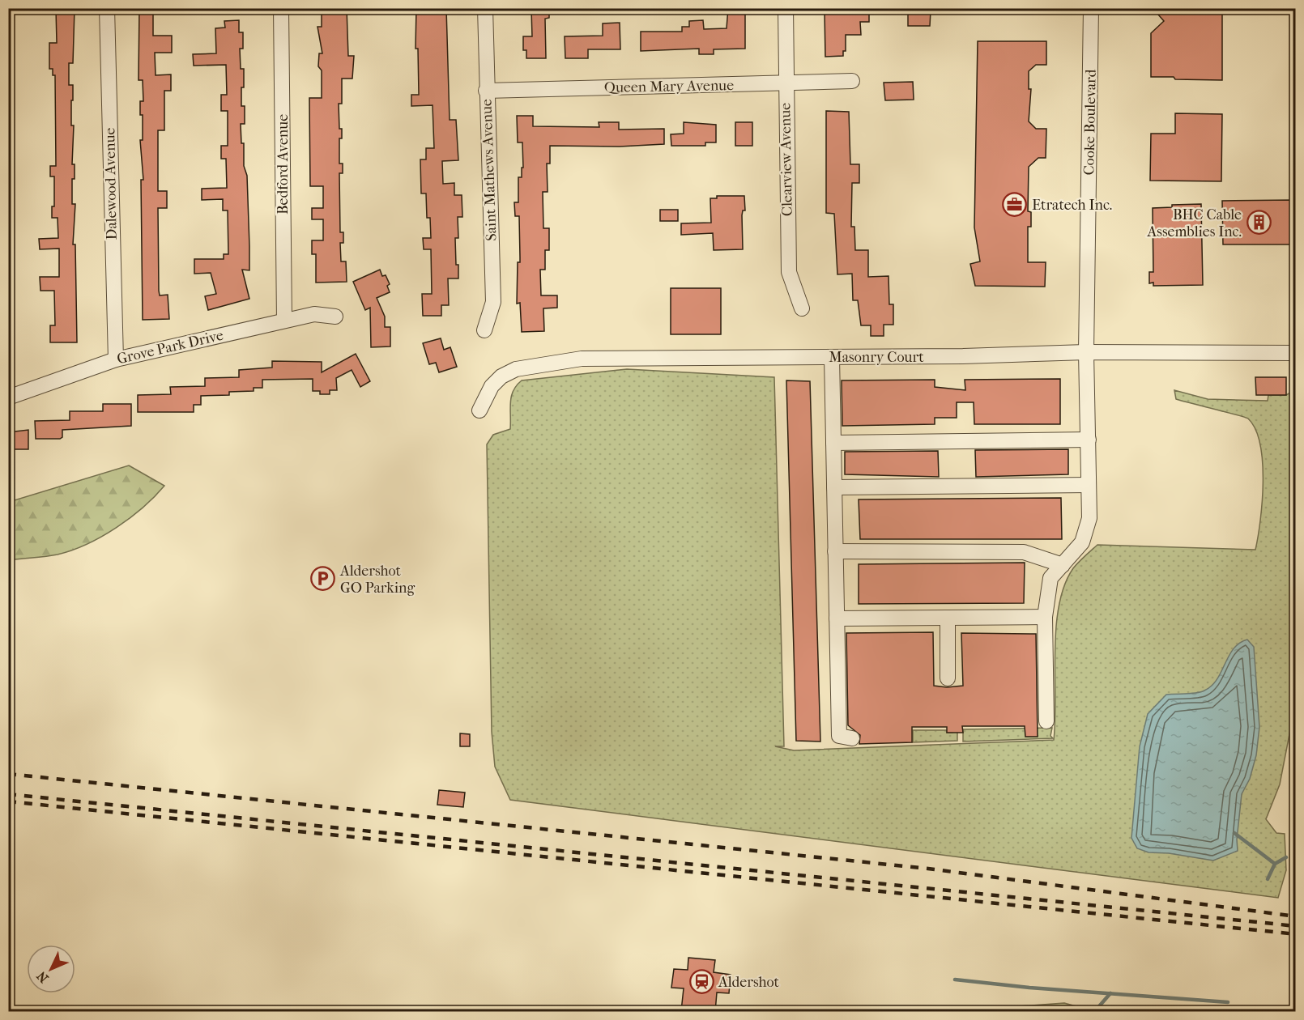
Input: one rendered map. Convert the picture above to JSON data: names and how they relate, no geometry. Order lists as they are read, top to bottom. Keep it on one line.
{"streets":{"street":["Queen Mary Avenue","Cooke Boulevard","Clearview Avenue","Bedford Avenue","Saint Mathews Avenue","Dalewood Avenue","Grove Park Drive","Masonry Court"]},"crossings":[["Queen Mary Avenue","Clearview Avenue"],["Queen Mary Avenue","Saint Mathews Avenue"],["Cooke Boulevard","Masonry Court"],["Bedford Avenue","Grove Park Drive"],["Dalewood Avenue","Grove Park Drive"]],"places":{"office":["Etratech Inc."],"building":["BHC Cable Assemblies Inc."],"parking":["Aldershot GO Parking"],"station":["Aldershot"]},"north":"bottom left"}
